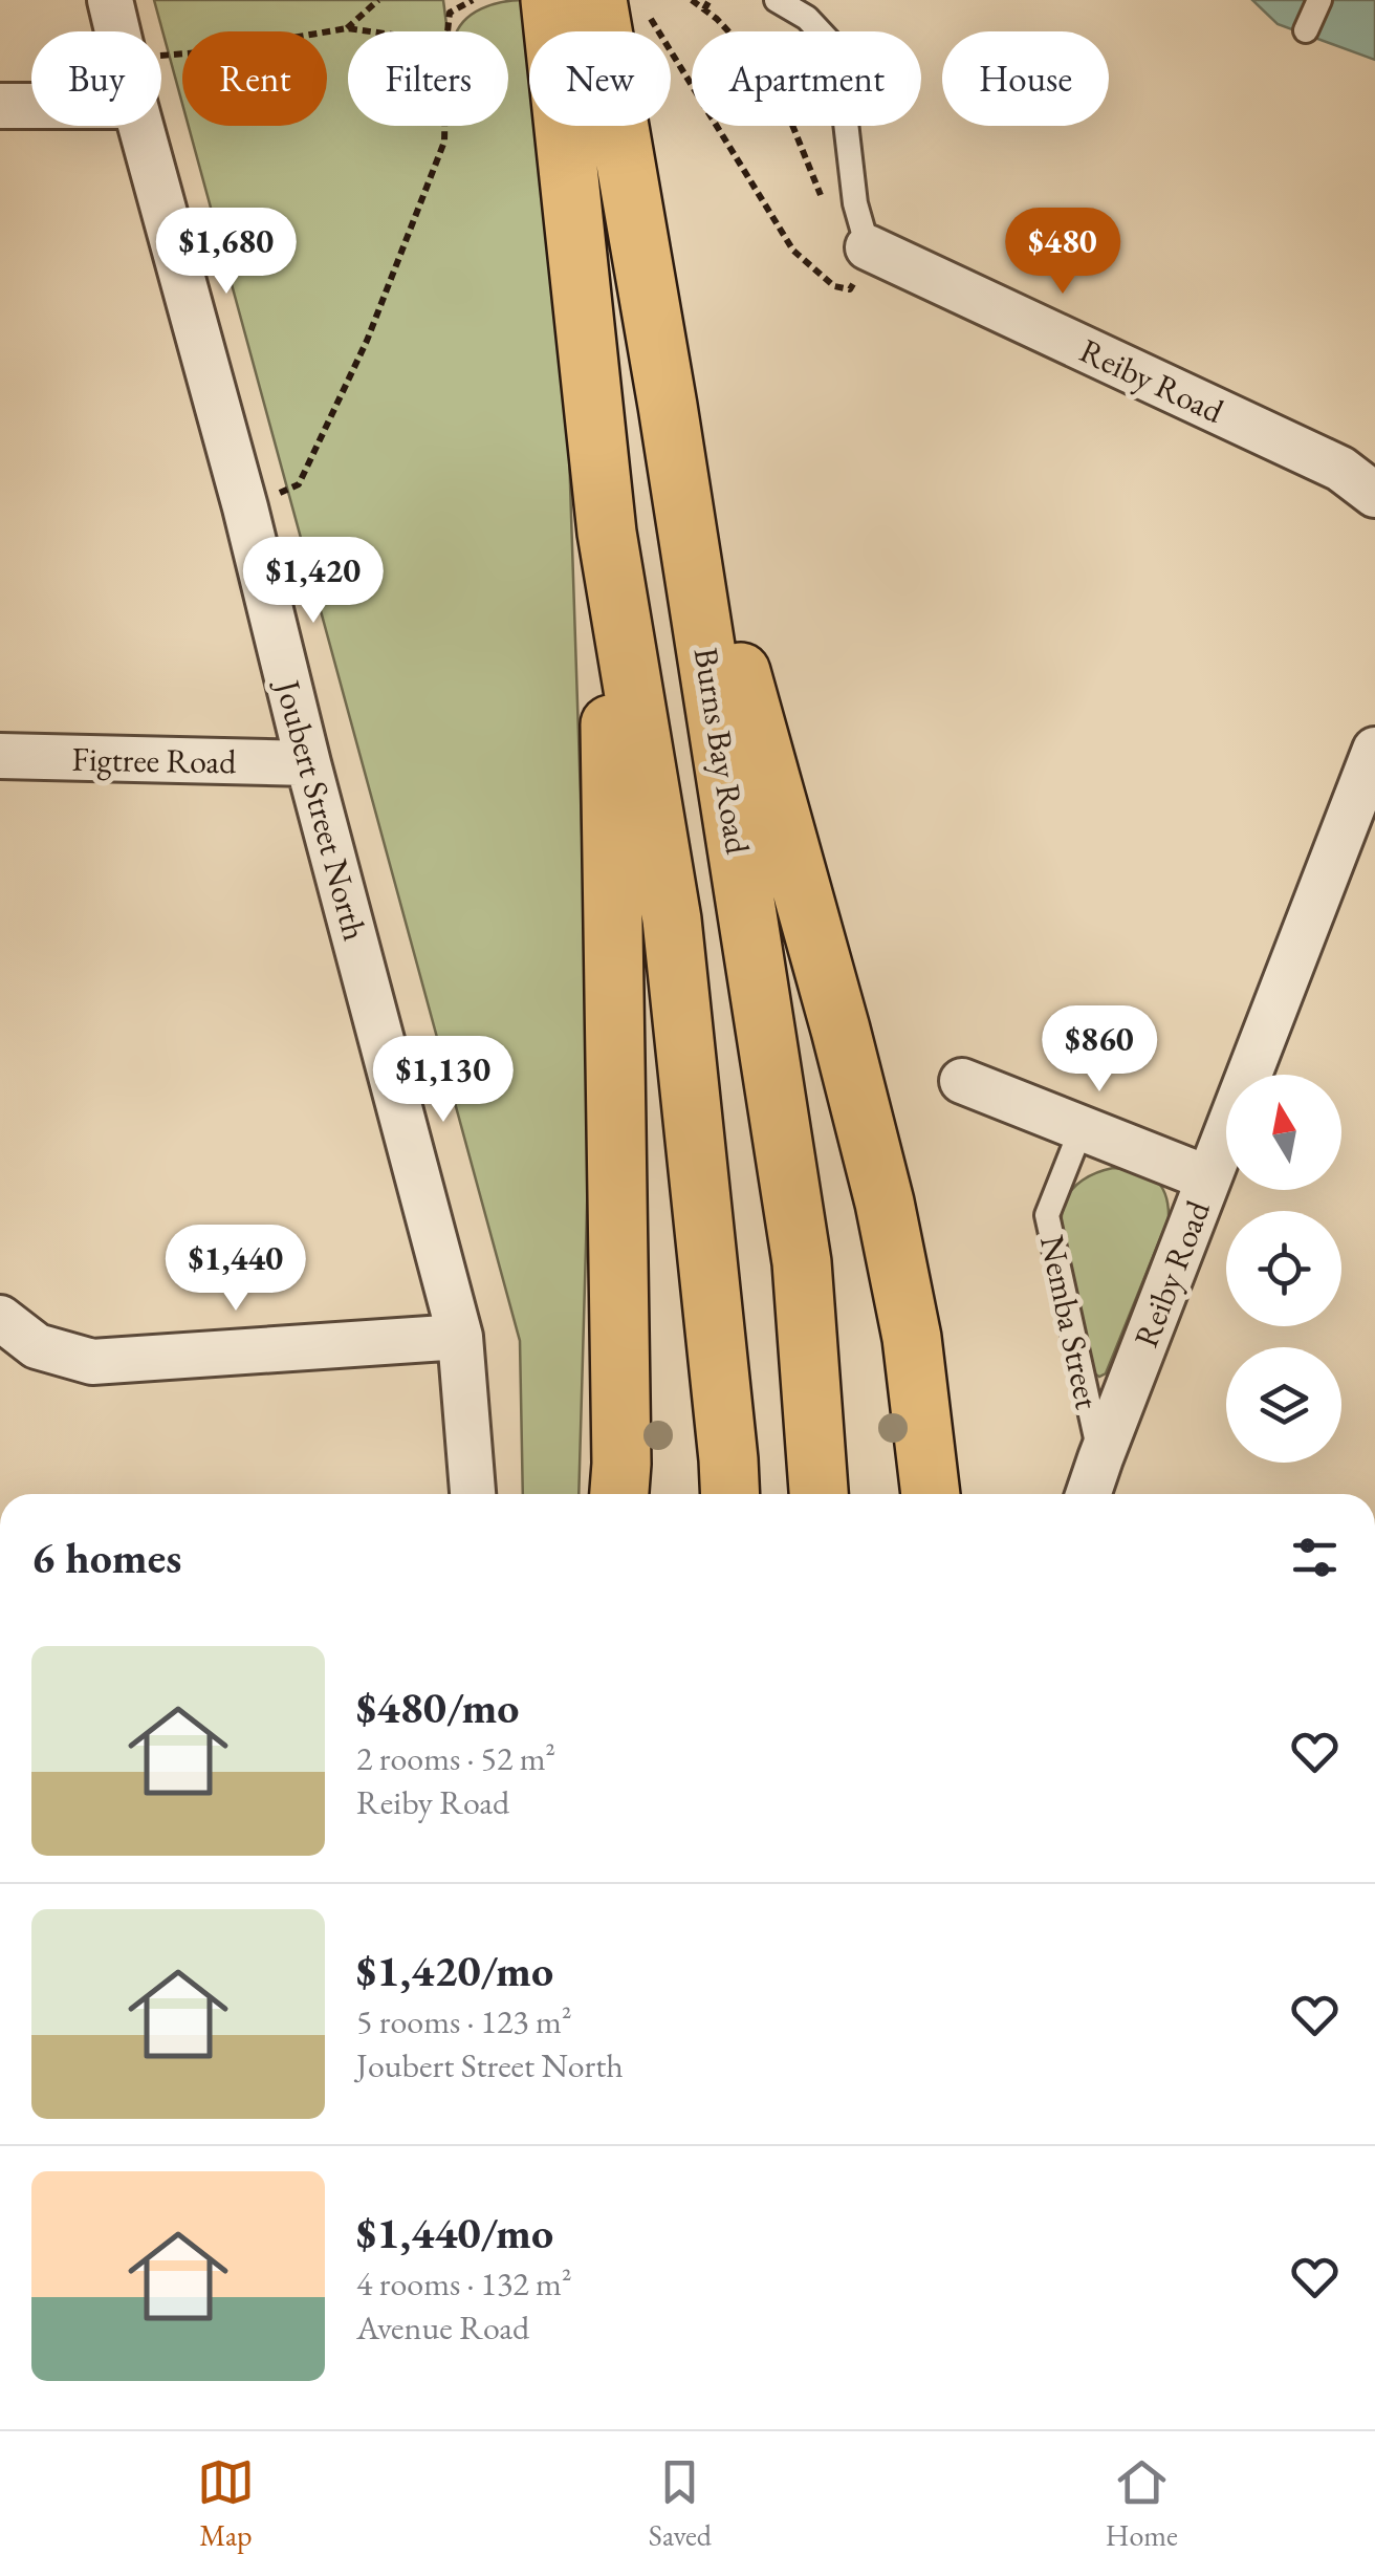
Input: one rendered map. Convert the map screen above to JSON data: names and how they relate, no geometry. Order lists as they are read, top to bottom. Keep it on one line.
{"streets":{"main road":["Burns Bay Road"],"street":["Reiby Road","Figtree Road","Joubert Street North"],"lane":["Nemba Street"]},"crossings":[["Reiby Road","Nemba Street"],["Figtree Road","Joubert Street North"]],"north":"top","page":{"chip":["Buy","Rent","Filters","New","Apartment","House"],"price":["$1,680","$480","$1,420","$860","$1,130","$1,440"],"heading":"6 homes","list":[{"name":"$480/mo","note":"2 rooms · 52 m² · Reiby Road"},{"name":"$1,420/mo","note":"5 rooms · 123 m² · Joubert Street North"},{"name":"$1,440/mo","note":"4 rooms · 132 m² · Avenue Road"}],"tabs":["Map","Saved","Home"]}}
